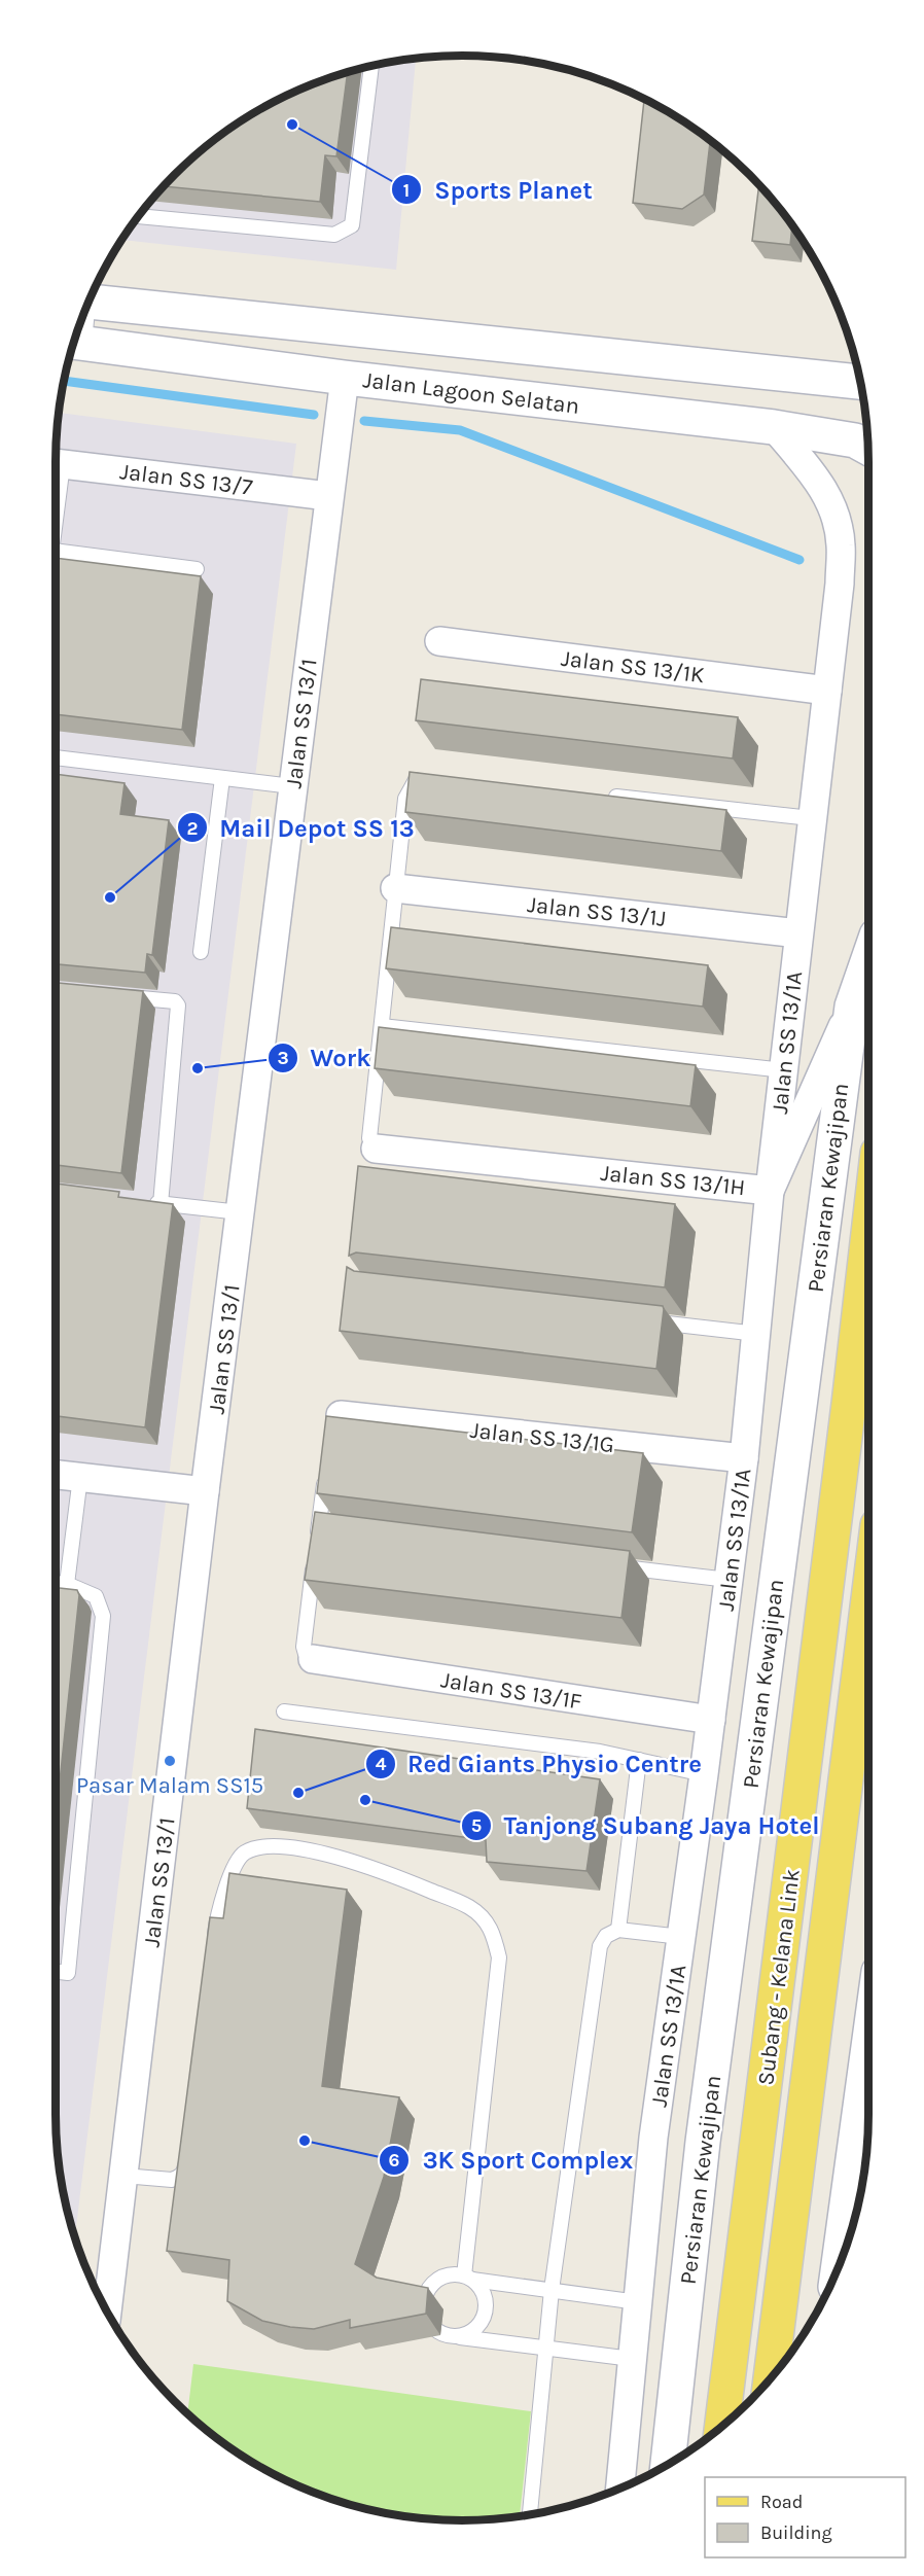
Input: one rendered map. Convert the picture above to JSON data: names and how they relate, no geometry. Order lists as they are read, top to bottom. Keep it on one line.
{"streets":{"main road":["Jalan Lagoon Selatan","Persiaran Kewajipan","Subang - Kelana Link"],"street":["Jalan SS 13/7","Jalan SS 13/1K","Jalan SS 13/1","Jalan SS 13/1J","Jalan SS 13/1A","Jalan SS 13/1H","Jalan SS 13/1G","Jalan SS 13/1F"]},"crossings":[["Jalan Lagoon Selatan","Jalan SS 13/1"],["Jalan Lagoon Selatan","Jalan SS 13/1A"],["Jalan SS 13/7","Jalan SS 13/1"],["Jalan SS 13/1K","Jalan SS 13/1A"],["Jalan SS 13/1J","Jalan SS 13/1A"],["Jalan SS 13/1A","Jalan SS 13/1H"],["Jalan SS 13/1A","Jalan SS 13/1G"],["Jalan SS 13/1A","Jalan SS 13/1F"],["Jalan SS 13/1H","Persiaran Kewajipan"]],"places":["Sports Planet","Mail Depot SS 13","Work","Pasar Malam SS15","Red Giants Physio Centre","Tanjong Subang Jaya Hotel","3K Sport Complex"],"legend":["Road","Building"]}
